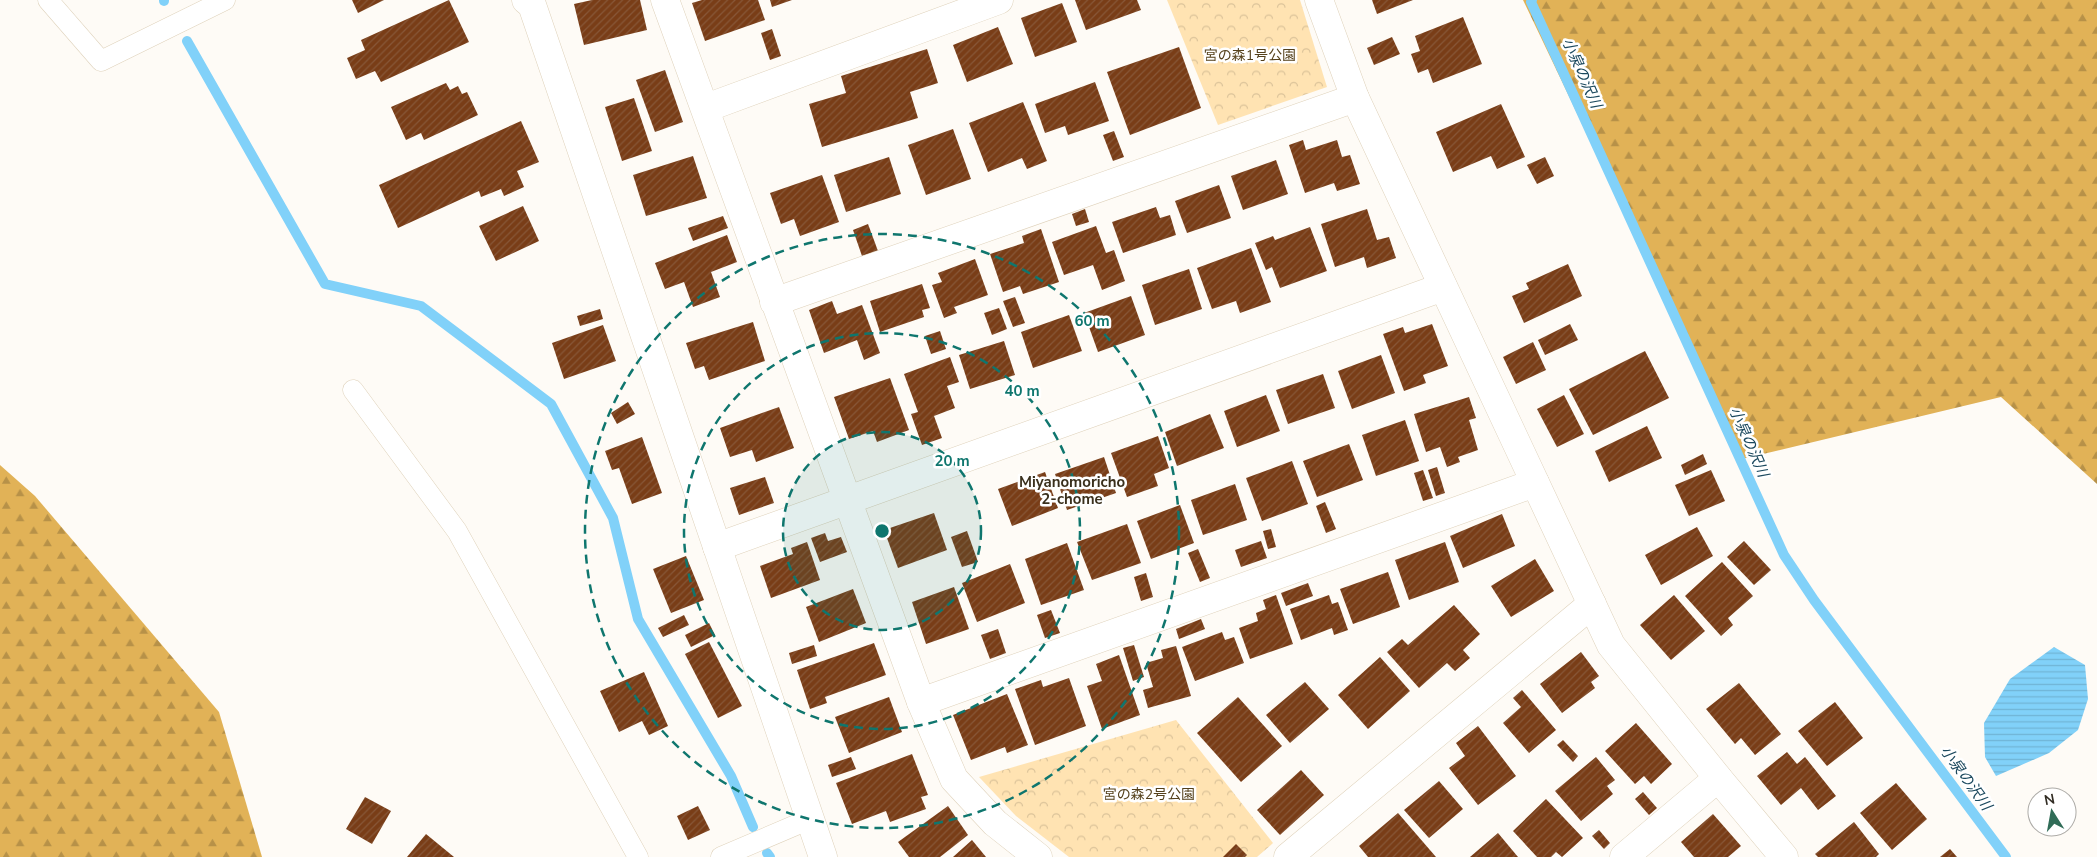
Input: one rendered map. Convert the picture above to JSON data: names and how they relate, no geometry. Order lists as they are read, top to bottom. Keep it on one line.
{"districts":["Miyanomoricho 2-chome"],"water":["小泉の沢川"],"parks":["宮の森1号公園","宮の森2号公園"],"north":"top","rings":["60 m","40 m","20 m"]}
